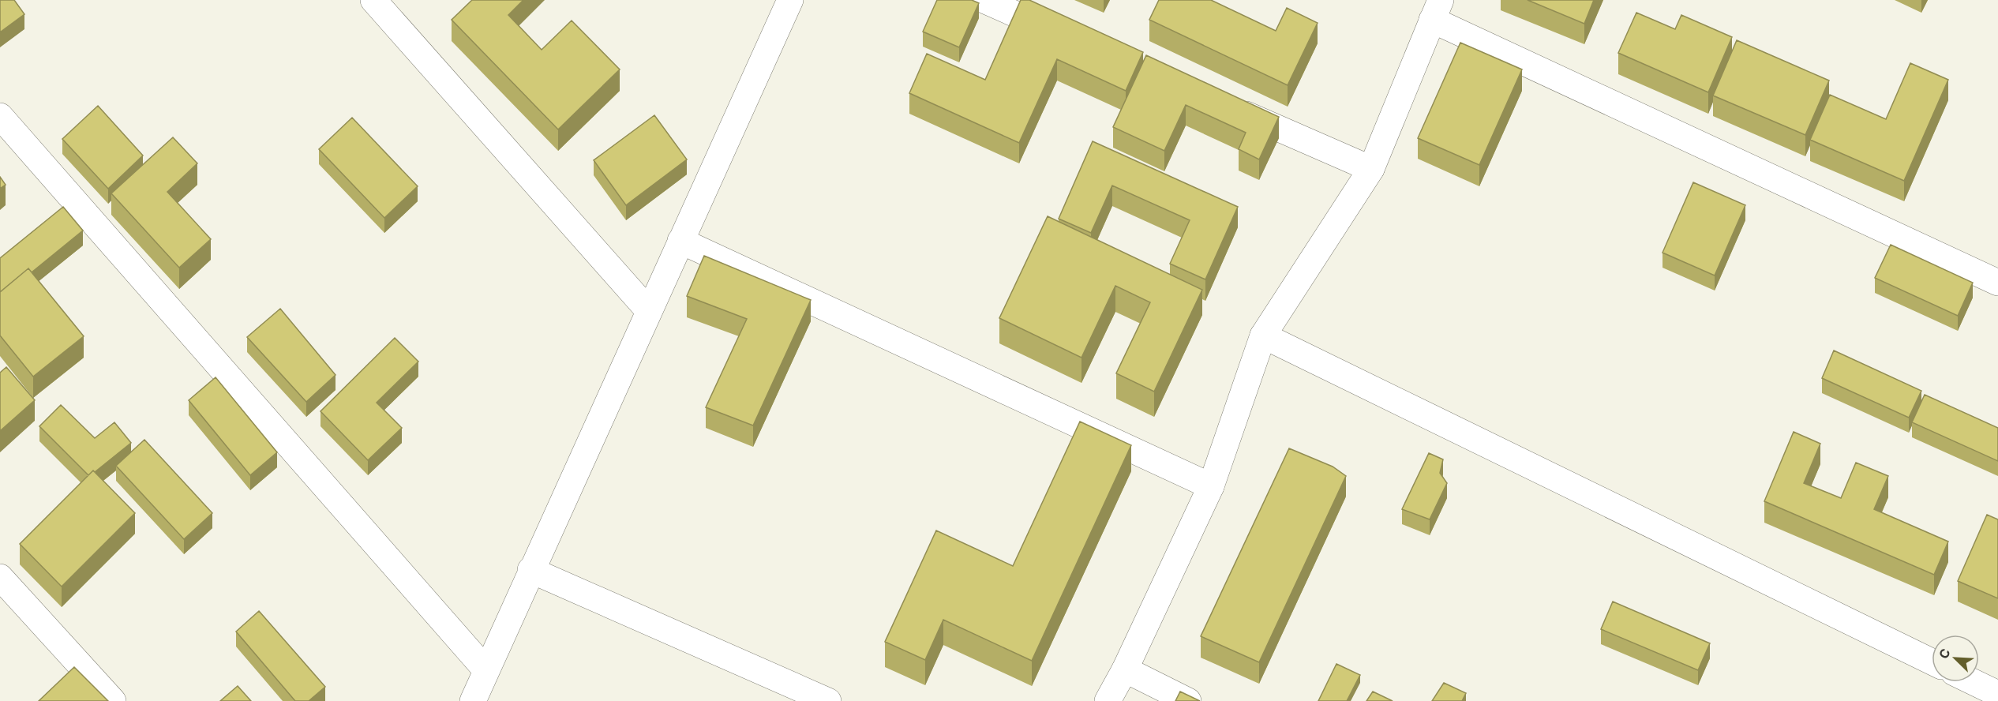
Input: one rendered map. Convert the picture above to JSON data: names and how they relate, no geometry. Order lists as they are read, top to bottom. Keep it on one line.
{"north":"top left"}
